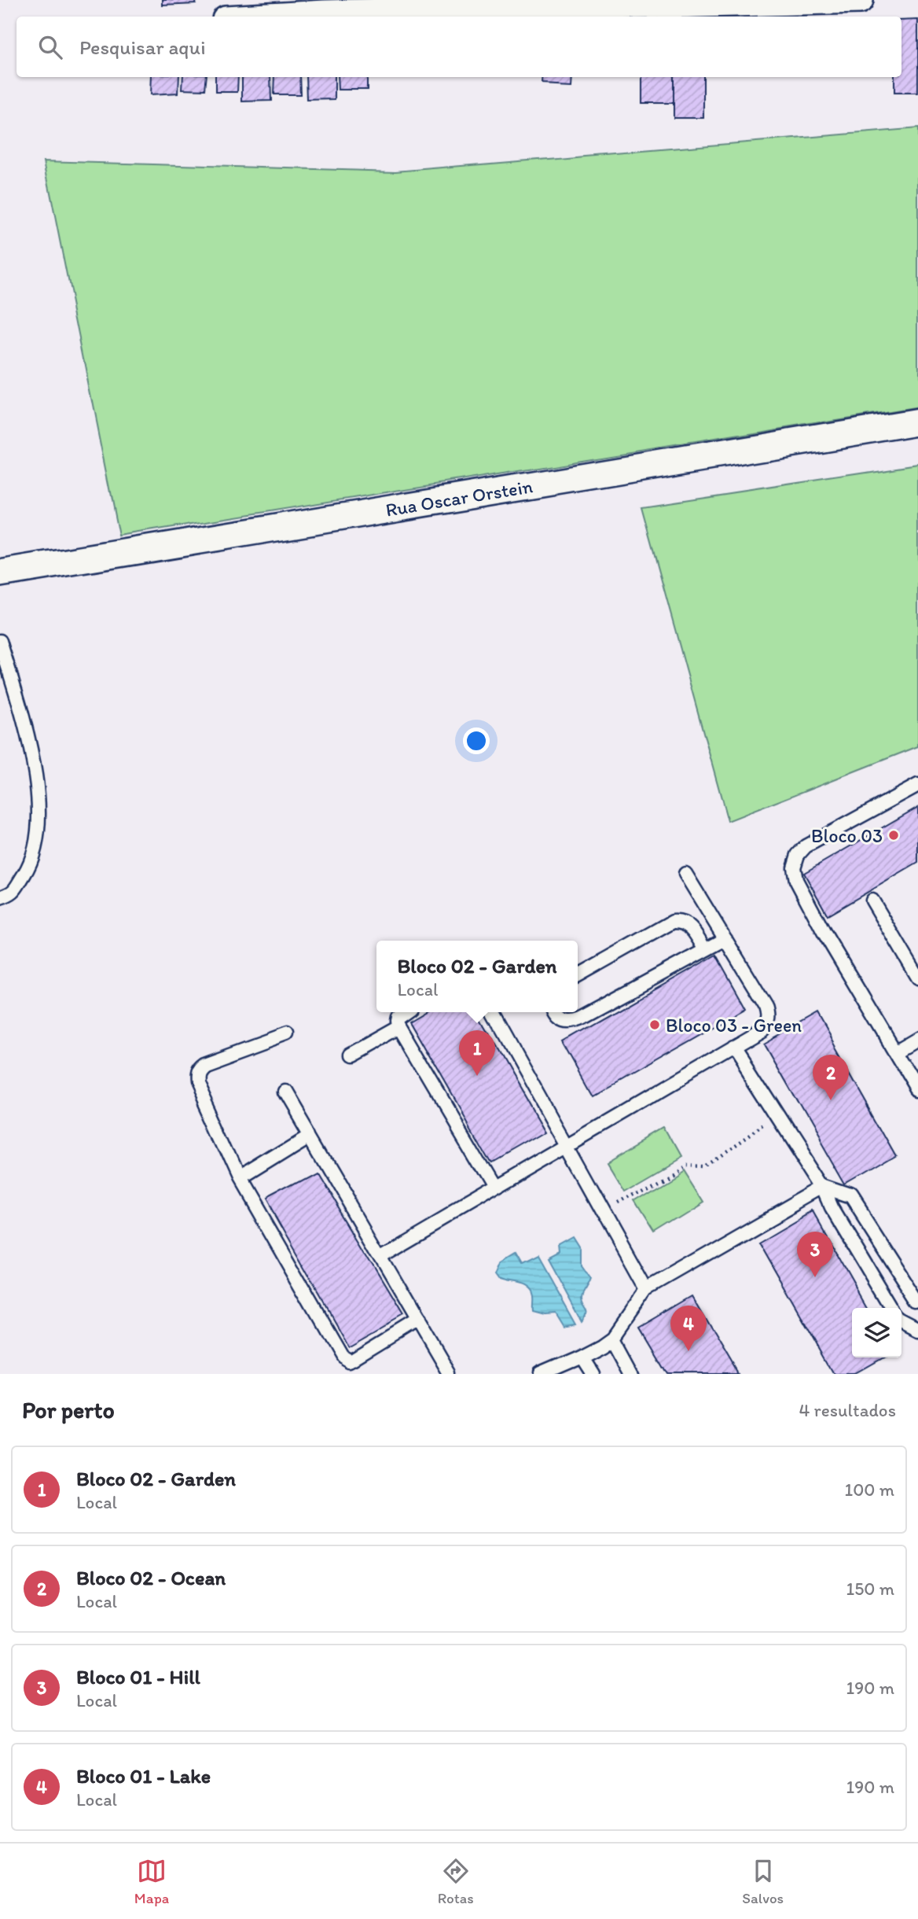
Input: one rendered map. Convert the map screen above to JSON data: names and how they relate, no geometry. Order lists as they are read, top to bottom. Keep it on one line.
{"streets":{"street":["Rua Oscar Orstein"]},"places":["Bloco 03","Bloco 03 - Green"],"page":{"search":"Pesquisar aqui","popup":["Bloco 02 - Garden","Local"],"pins":["1","2","3","4"],"heading":["Por perto","4 resultados"],"list":[{"mark":"1","name":"Bloco 02 - Garden","note":"Local","value":"100 m"},{"mark":"2","name":"Bloco 02 - Ocean","note":"Local","value":"150 m"},{"mark":"3","name":"Bloco 01 - Hill","note":"Local","value":"190 m"},{"mark":"4","name":"Bloco 01 - Lake","note":"Local","value":"190 m"}],"nav":["Mapa","Rotas","Salvos"]}}
